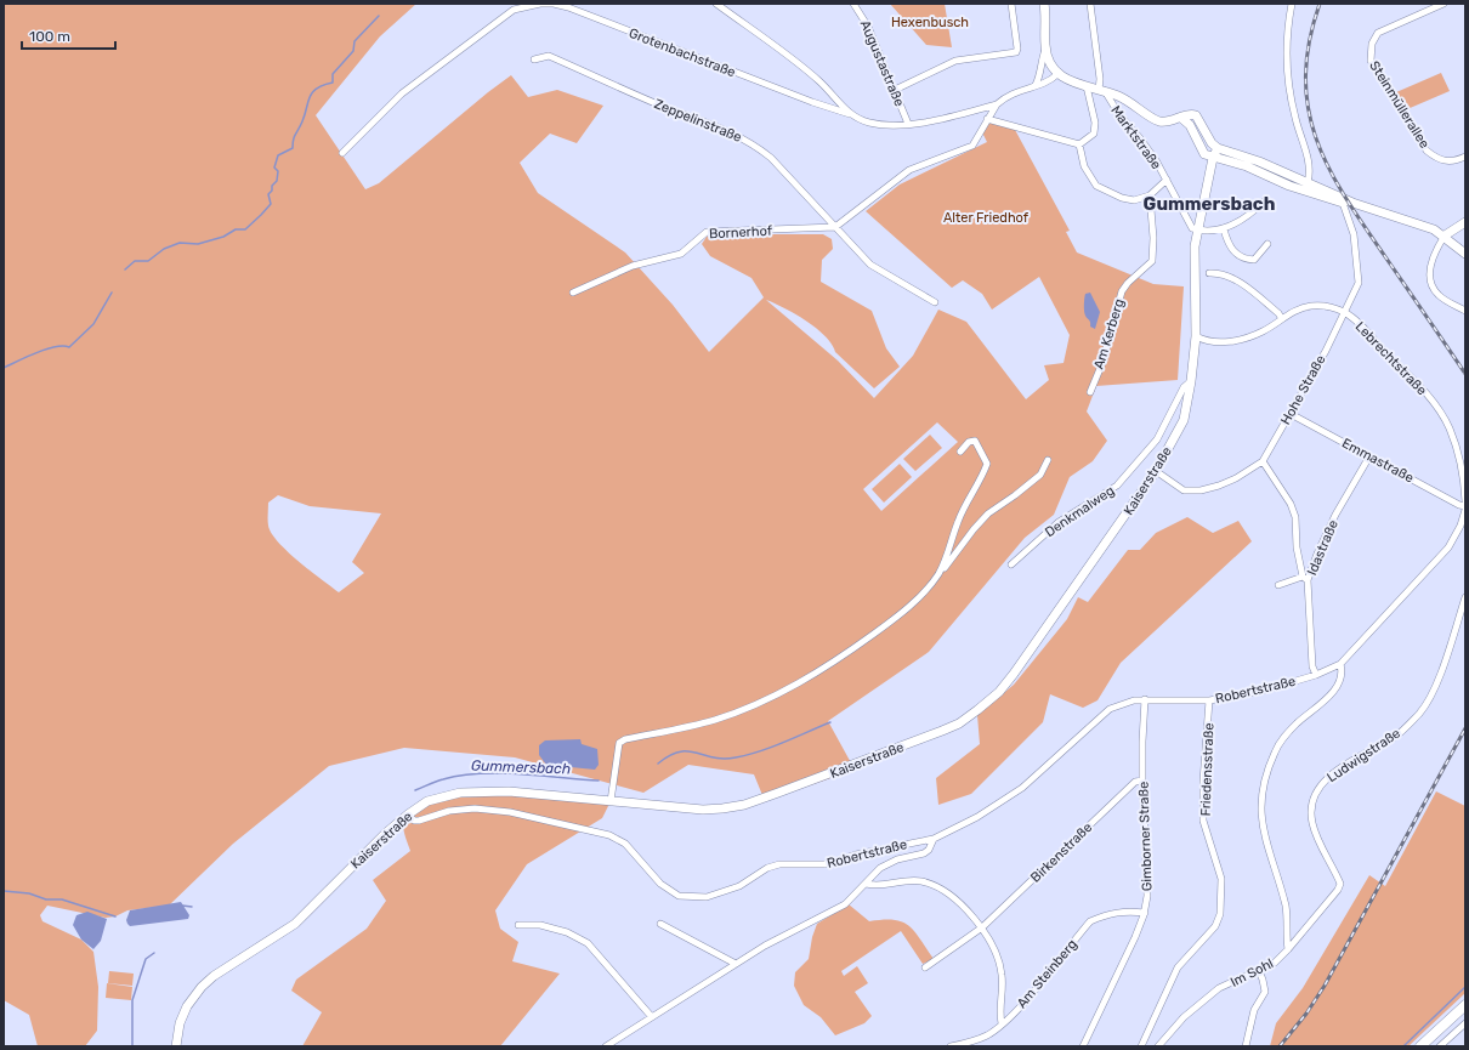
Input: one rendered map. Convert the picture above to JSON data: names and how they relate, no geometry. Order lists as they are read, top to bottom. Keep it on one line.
{"streets":{"street":["Grotenbachstraße","Augustastraße","Steinmüllerallee","Zeppelinstraße","Marktstraße","Bornerhof","Am Kerberg","Lebrechtstraße","Hohe Straße","Emmastraße","Kaiserstraße","Denkmalweg","Idastraße","Robertstraße","Ludwigstraße","Friedensstraße","Gimborner Straße","Birkenstraße","Im Sohl","Am Steinberg"]},"crossings":[["Grotenbachstraße","Augustastraße"],["Zeppelinstraße","Bornerhof"],["Marktstraße","Kaiserstraße"],["Lebrechtstraße","Hohe Straße"],["Lebrechtstraße","Kaiserstraße"],["Hohe Straße","Emmastraße"],["Hohe Straße","Kaiserstraße"],["Emmastraße","Idastraße"],["Kaiserstraße","Denkmalweg"],["Kaiserstraße","Robertstraße"],["Idastraße","Robertstraße"],["Robertstraße","Friedensstraße"],["Robertstraße","Gimborner Straße"],["Ludwigstraße","Im Sohl"],["Gimborner Straße","Birkenstraße"],["Gimborner Straße","Am Steinberg"]],"districts":["Gummersbach"],"water":["Gummersbach"],"parks":["Hexenbusch","Alter Friedhof"],"scale_bar":"100 m"}
